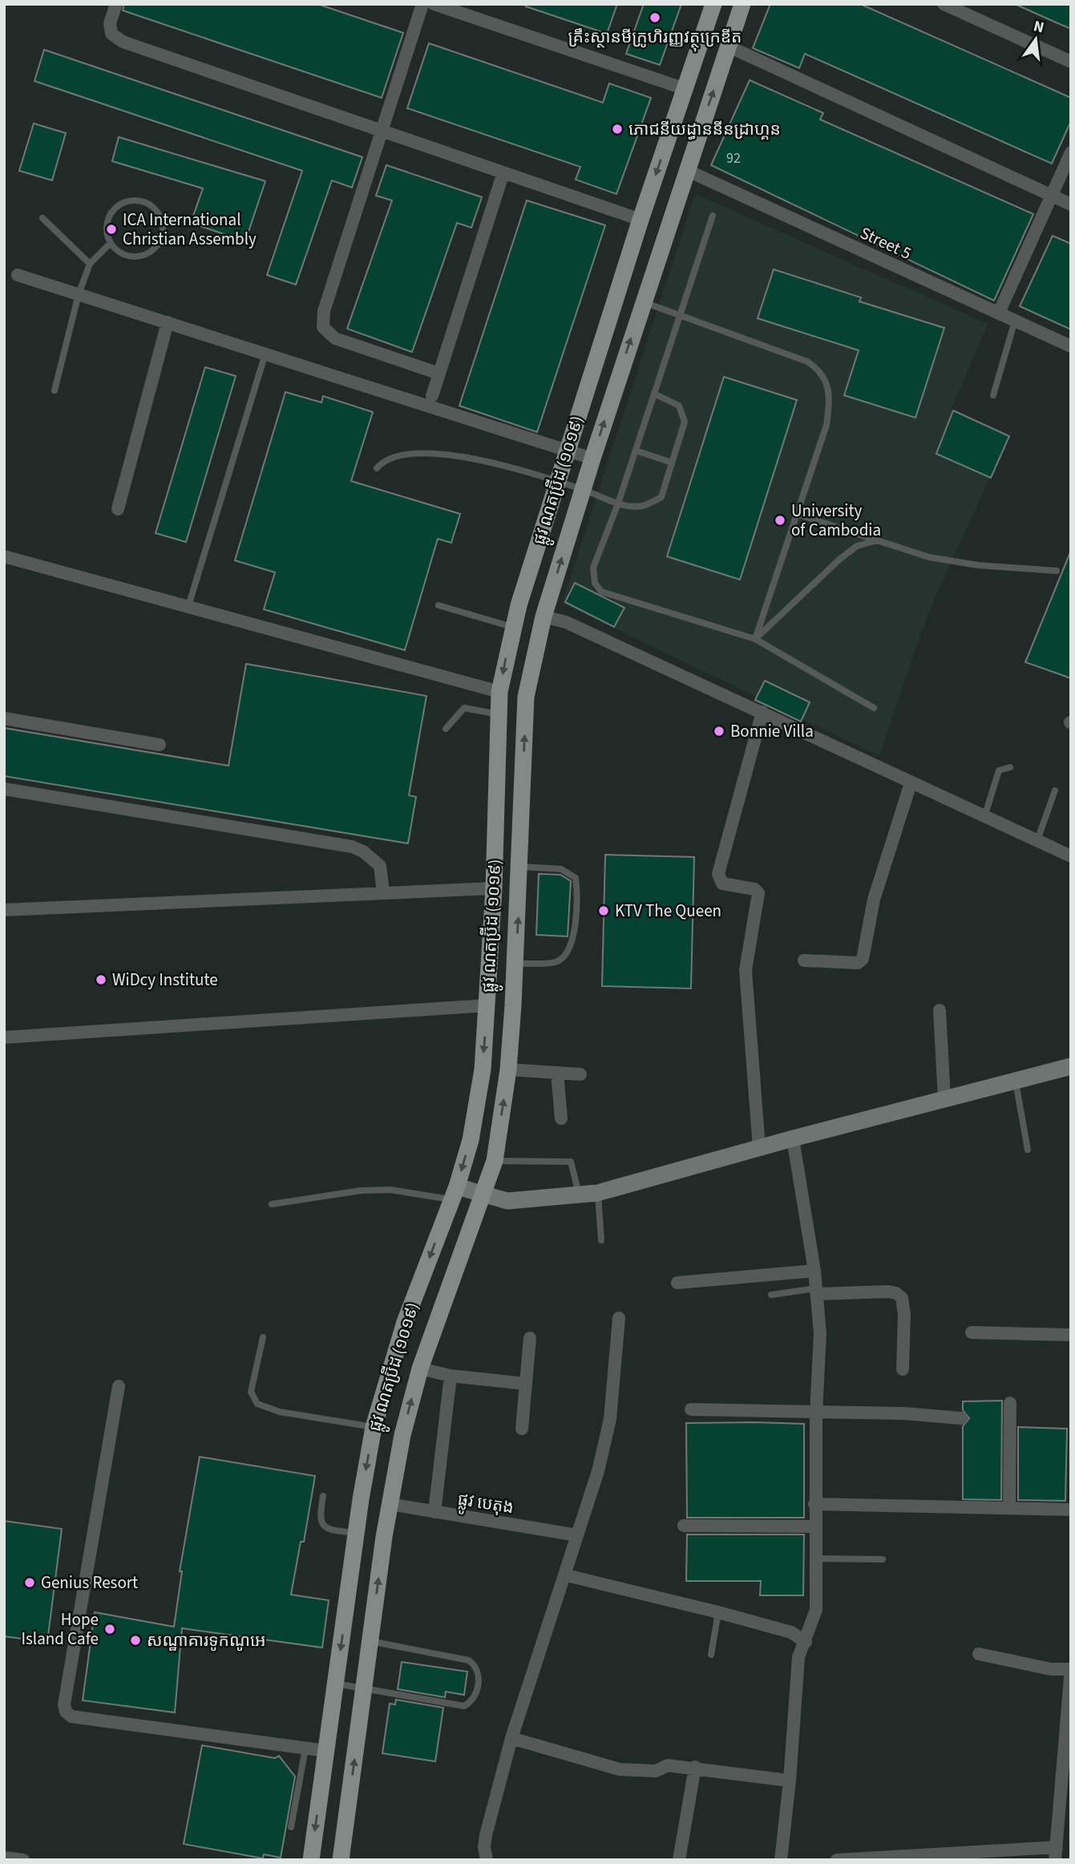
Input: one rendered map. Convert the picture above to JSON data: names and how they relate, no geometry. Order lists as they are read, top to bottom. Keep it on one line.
{"streets":{"main road":["ផ្លូវ ណតប្រ៊ីដ (១០១៩)"],"street":["Street 5","ផ្លូវ បេតុង"]},"crossings":[["Street 5","ផ្លូវ ណតប្រ៊ីដ (១០១៩)"],["ផ្លូវ ណតប្រ៊ីដ (១០១៩)","ផ្លូវ បេតុង"]],"places":["គ្រឹះស្ថានមីក្រូហិរញ្ញវត្ថុក្រេឌីត","ភោជនីយដ្ធាននីនដ្រាហ្គន","ICA International Christian Assembly","University of Cambodia","Bonnie Villa","KTV The Queen","WiDcy Institute","Genius Resort","Hope Island Cafe","សណ្ឋាគារទូកណូអេ"],"house_numbers":["92"],"north":"top"}
